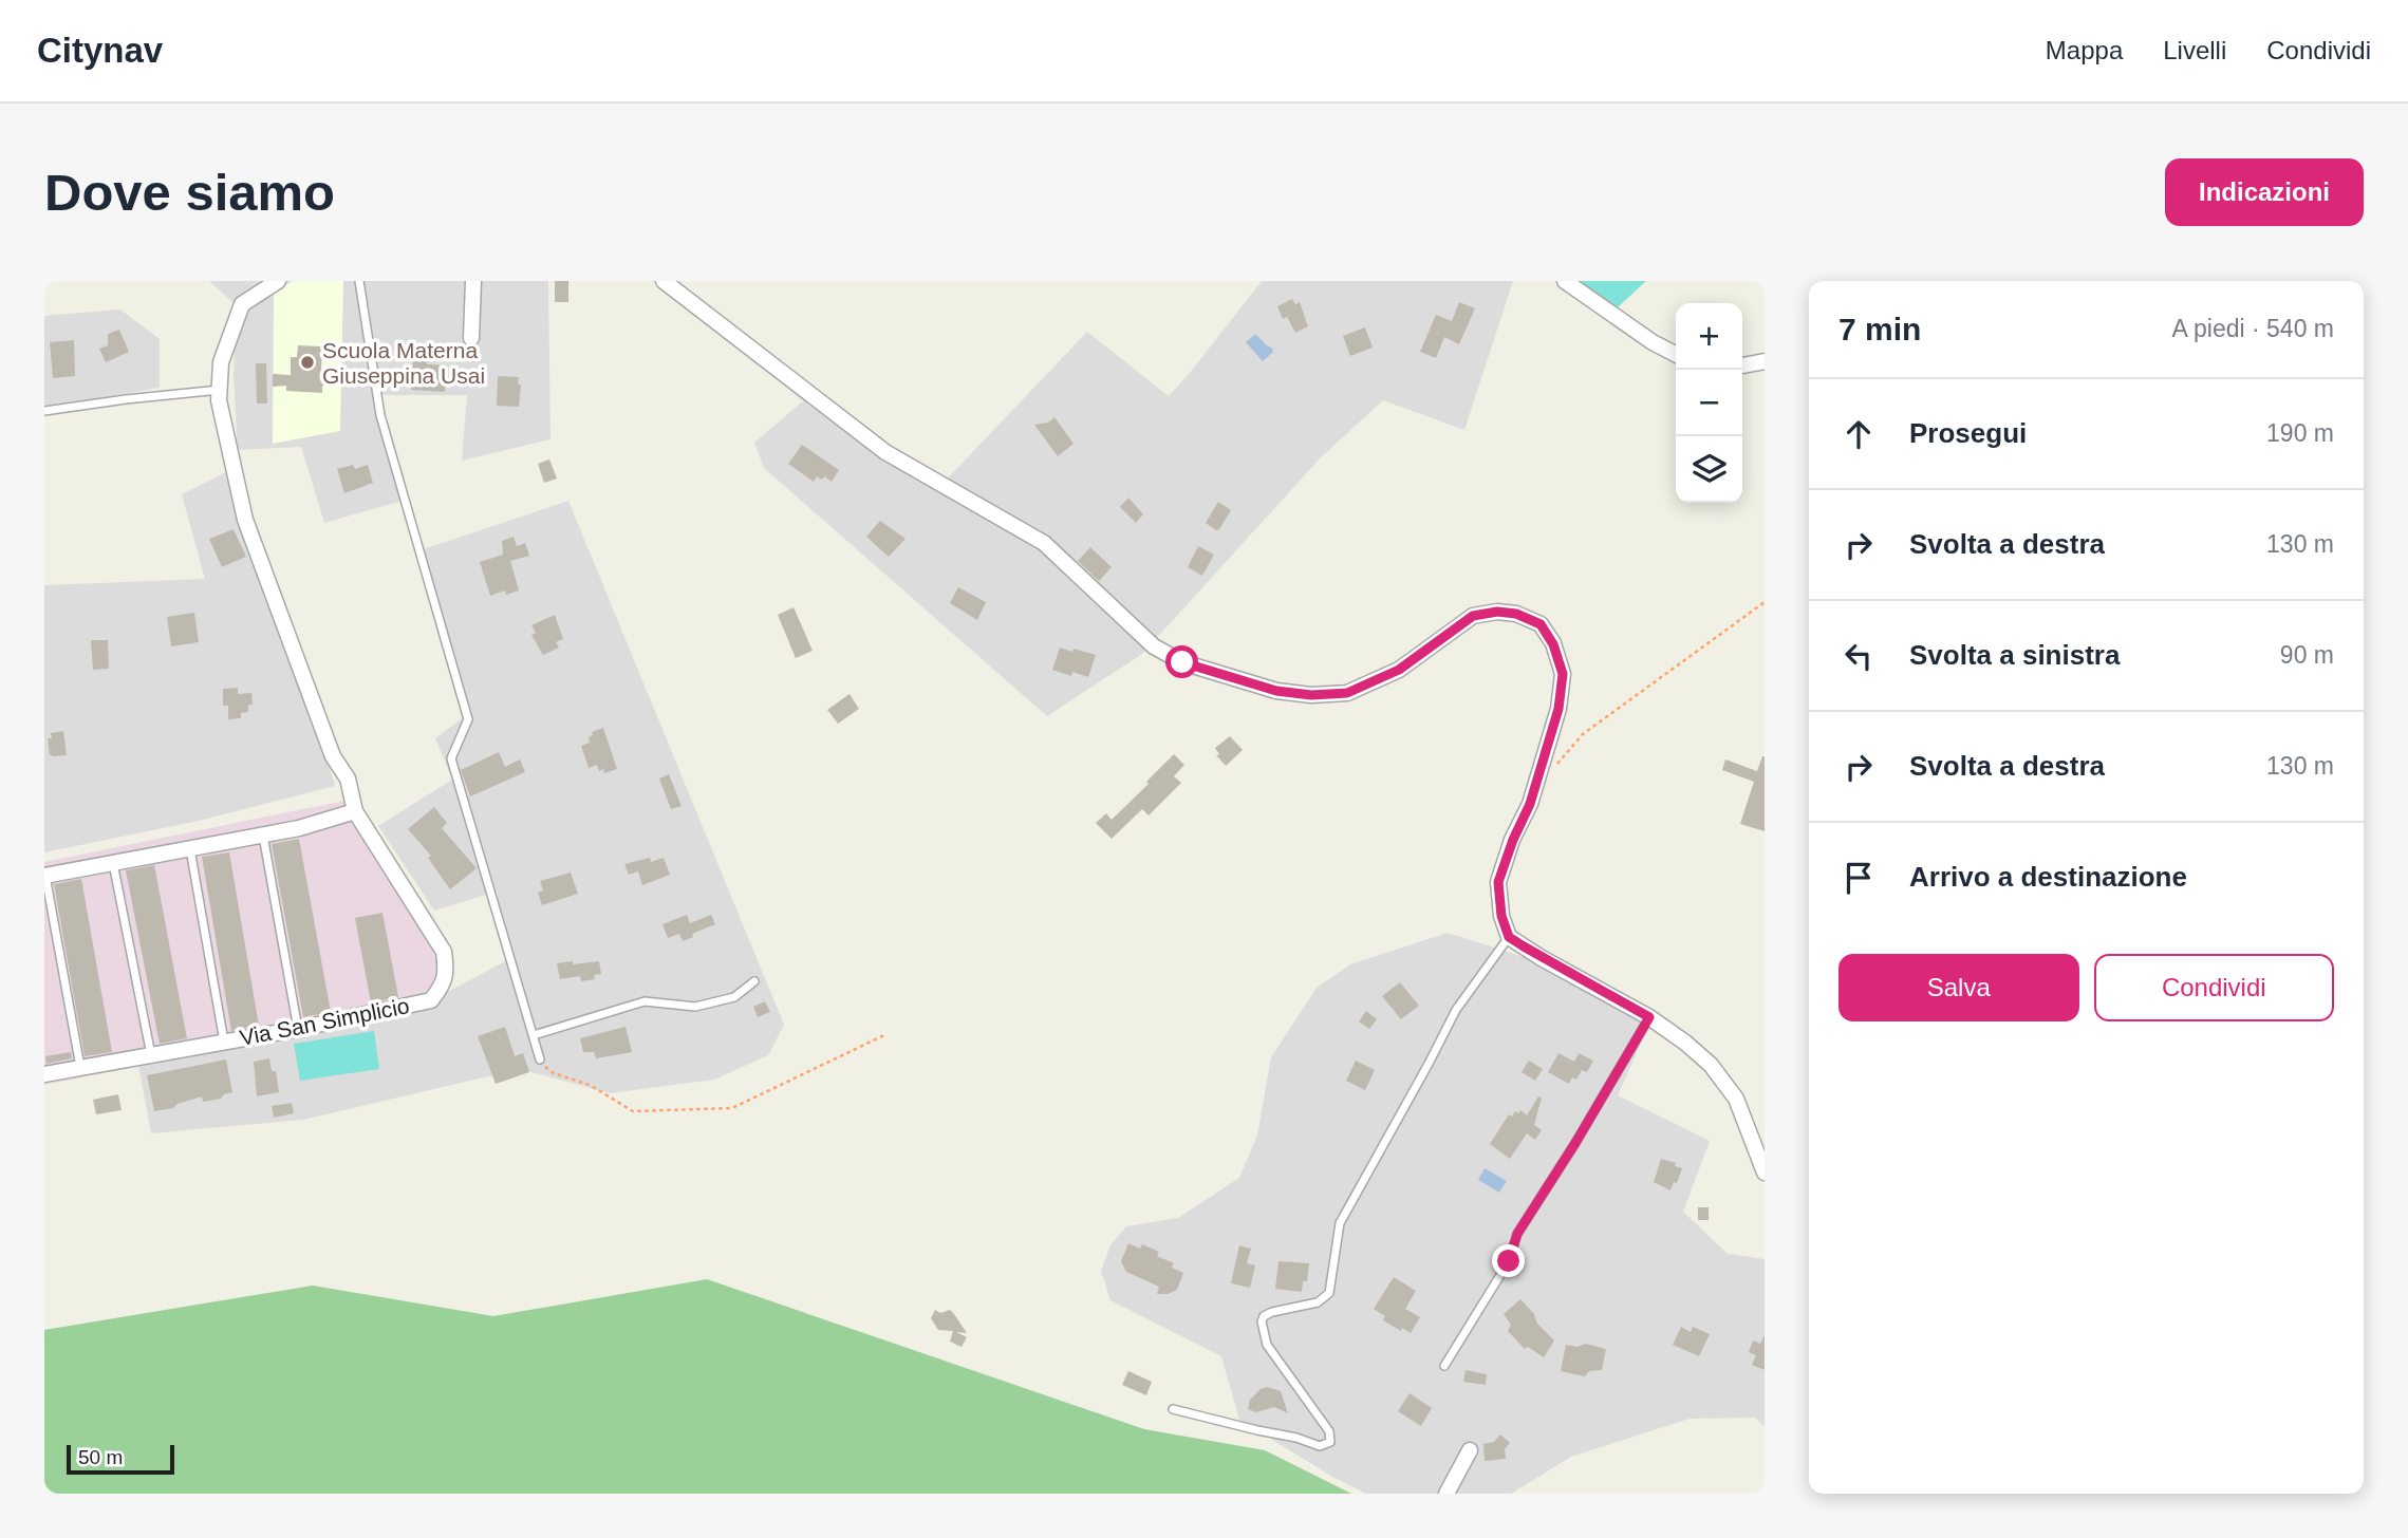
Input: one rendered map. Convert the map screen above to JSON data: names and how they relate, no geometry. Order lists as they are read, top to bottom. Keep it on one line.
{"streets":{"street":["Via San Simplicio"]},"places":["Scuola Materna Giuseppina Usai"],"scale_bar":"50 m","page":{"header":"Citynav","nav":["Mappa","Livelli","Condividi"],"buttons":["Indicazioni",["Salva","Condividi"]],"title":"Dove siamo","heading":["7 min","A piedi · 540 m"],"map_buttons":["+","−"],"list":[["Prosegui","190 m"],["Svolta a destra","130 m"],["Svolta a sinistra","90 m"],["Svolta a destra","130 m"],"Arrivo a destinazione"],"scale":"50 m"}}
